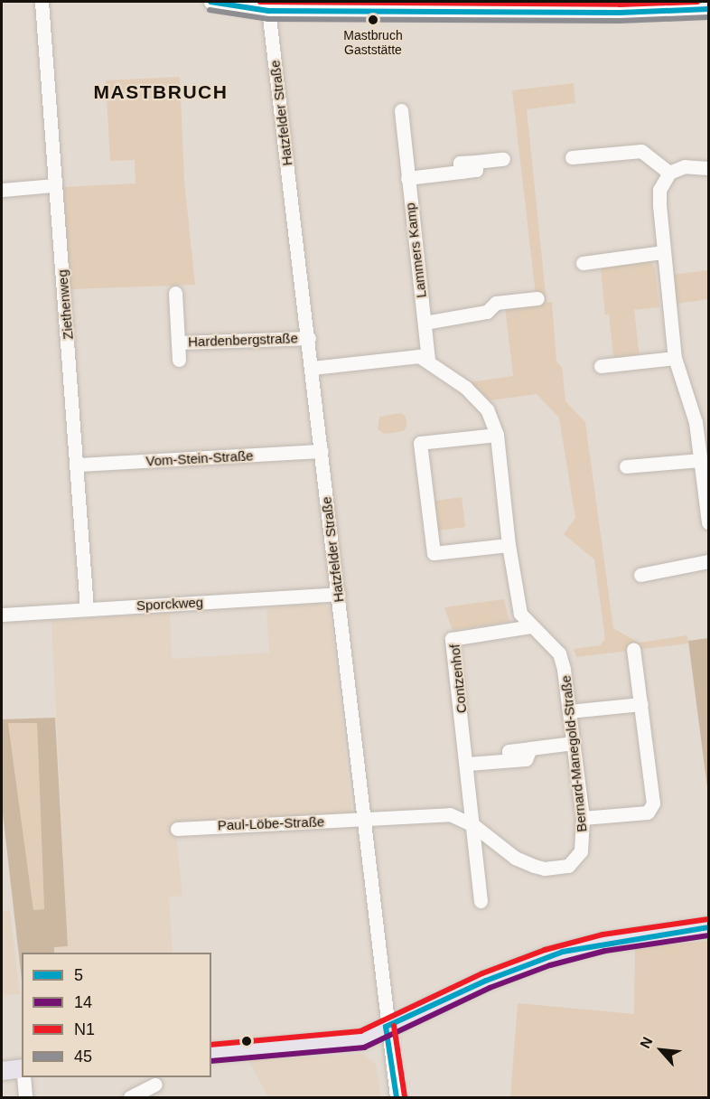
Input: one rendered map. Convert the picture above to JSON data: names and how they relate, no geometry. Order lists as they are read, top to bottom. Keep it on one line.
{"streets":{"street":["Hatzfelder Straße","Lammers Kamp","Ziethenweg","Hardenbergstraße","Vom-Stein-Straße","Sporckweg","Contzenhof","Bernard-Manegold-Straße","Paul-Löbe-Straße"]},"crossings":[["Hatzfelder Straße","Hardenbergstraße"],["Hatzfelder Straße","Vom-Stein-Straße"],["Hatzfelder Straße","Sporckweg"],["Hatzfelder Straße","Bernard-Manegold-Straße"],["Hatzfelder Straße","Paul-Löbe-Straße"],["Lammers Kamp","Bernard-Manegold-Straße"],["Ziethenweg","Vom-Stein-Straße"],["Ziethenweg","Sporckweg"],["Contzenhof","Bernard-Manegold-Straße"],["Bernard-Manegold-Straße","Paul-Löbe-Straße"]],"districts":["MASTBRUCH"],"places":["Mastbruch Gaststätte"],"lines":["transit line 5","transit line N1","transit line 45","transit line 14"],"legend":["5","14","N1","45"],"north":"top left"}
